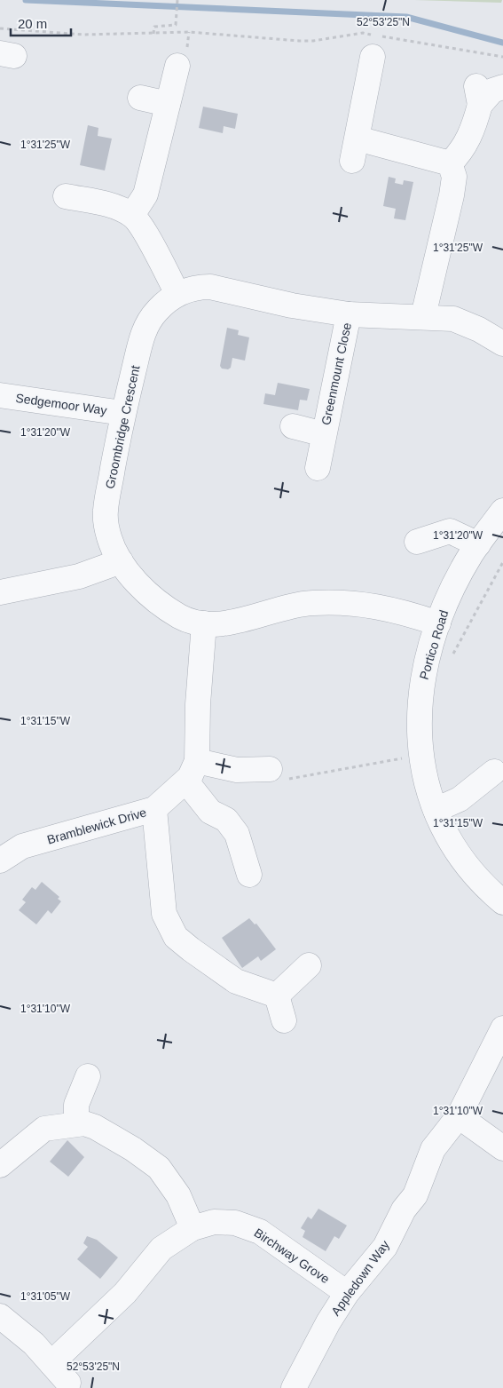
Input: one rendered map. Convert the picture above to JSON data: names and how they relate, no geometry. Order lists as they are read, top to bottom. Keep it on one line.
{"streets":{"street":["Greenmount Close","Sedgemoor Way","Groombridge Crescent","Portico Road","Bramblewick Drive","Birchway Grove","Appledown Way"]},"crossings":[["Greenmount Close","Groombridge Crescent"],["Sedgemoor Way","Groombridge Crescent"],["Groombridge Crescent","Portico Road"],["Birchway Grove","Appledown Way"]],"scale_bar":"20 m","coordinates":["52°53'25\"N","1°31'25\"W","1°31'20\"W","1°31'15\"W","1°31'10\"W","1°31'05\"W"]}
